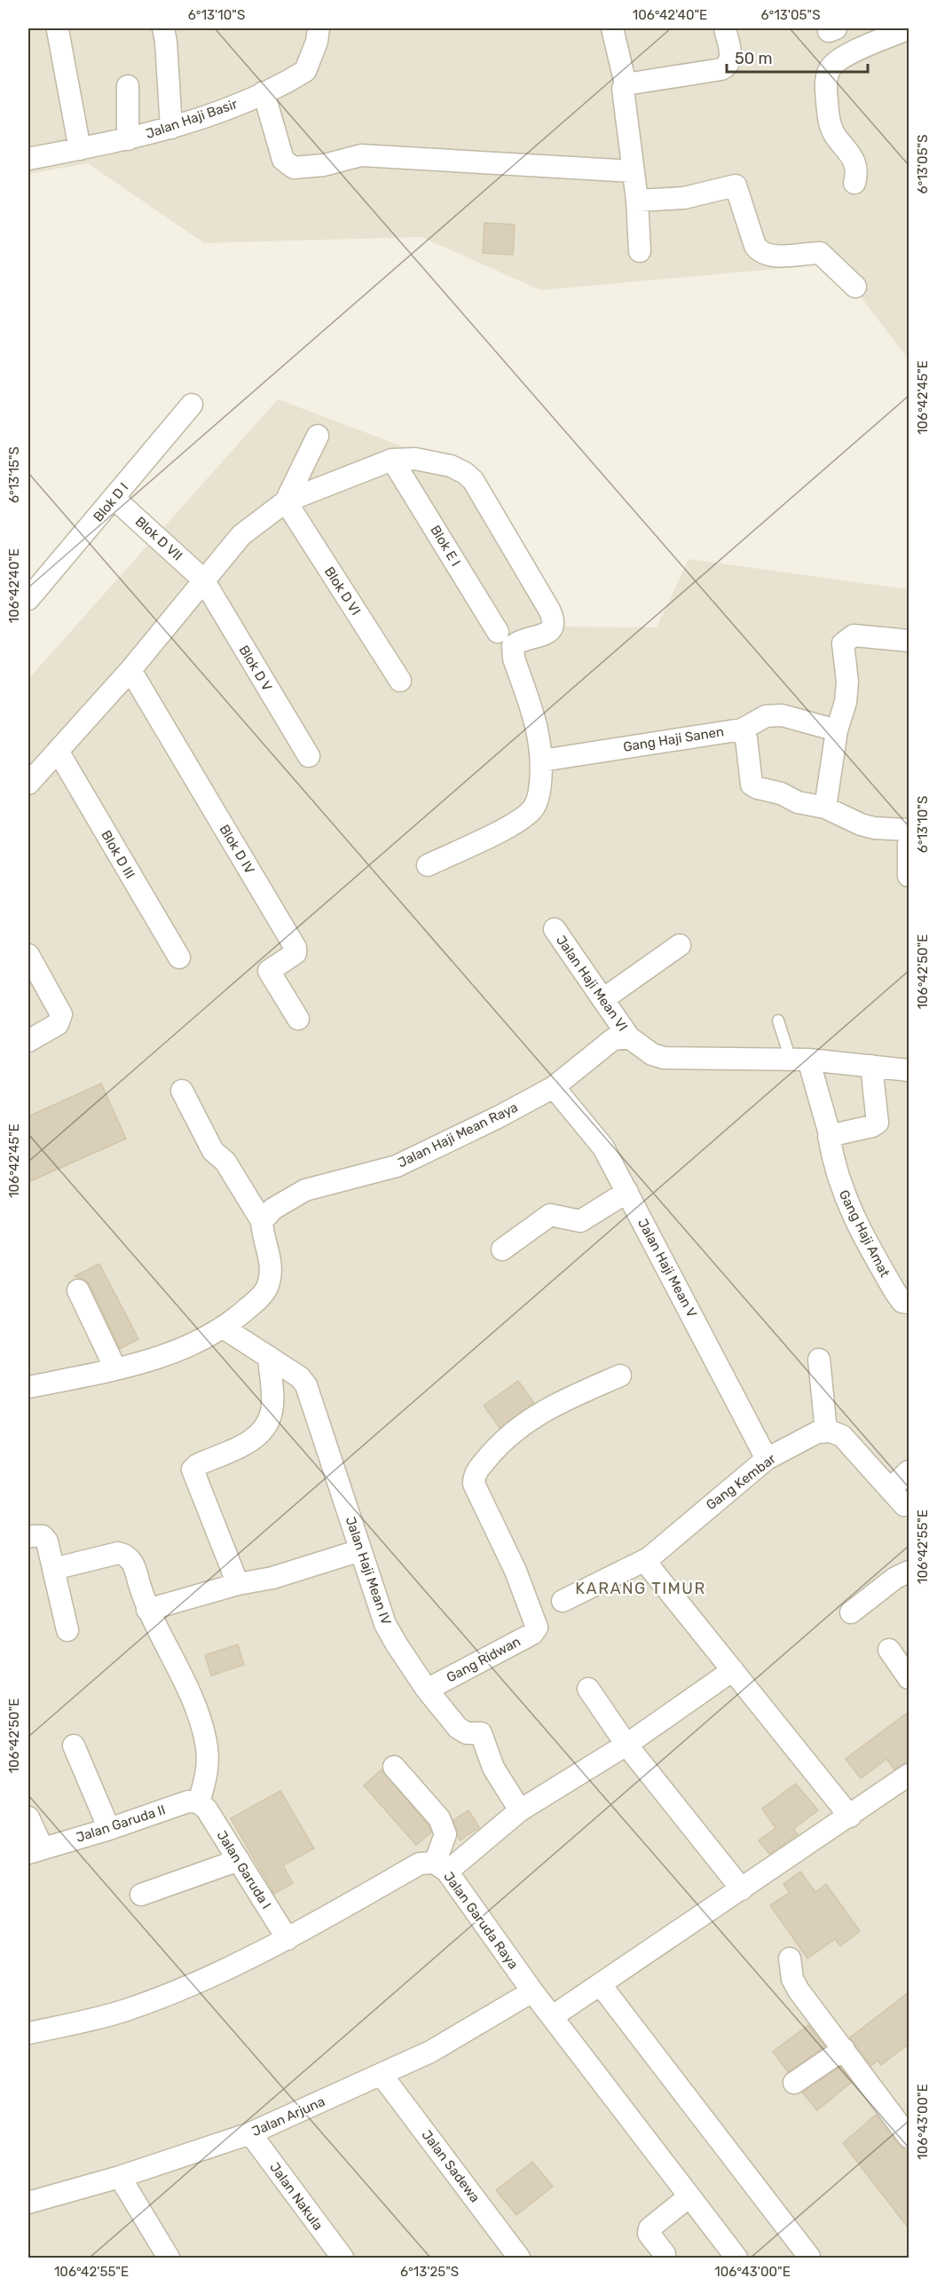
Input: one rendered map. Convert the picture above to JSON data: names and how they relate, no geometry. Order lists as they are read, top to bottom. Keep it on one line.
{"streets":{"street":["Jalan Haji Basir","Blok D I","Blok D VII","Blok E I","Blok D VI","Blok D V","Gang Haji Sanen","Blok D IV","Blok D III","Jalan Haji Mean VI","Jalan Haji Mean Raya","Gang Haji Amat","Jalan Haji Mean V","Gang Kembar","Jalan Haji Mean IV","Gang Ridwan","Jalan Garuda II","Jalan Garuda I","Jalan Garuda Raya","Jalan Arjuna","Jalan Sadewa","Jalan Nakula"]},"crossings":[["Blok D I","Blok D VII"],["Blok D VII","Blok D V"],["Jalan Haji Mean VI","Jalan Haji Mean Raya"],["Jalan Haji Mean Raya","Jalan Haji Mean V"],["Jalan Haji Mean V","Gang Kembar"],["Jalan Haji Mean IV","Gang Ridwan"],["Jalan Garuda II","Jalan Garuda I"],["Jalan Garuda I","Jalan Garuda Raya"],["Jalan Garuda Raya","Jalan Arjuna"],["Jalan Arjuna","Jalan Sadewa"],["Jalan Arjuna","Jalan Nakula"]],"districts":["KARANG TIMUR"],"scale_bar":"50 m","coordinates":["6°13'10\"S","106°42'40\"E","6°13'05\"S","106°42'45\"E","6°13'15\"S","106°42'50\"E","106°42'55\"E","106°43'00\"E","6°13'25\"S"]}
